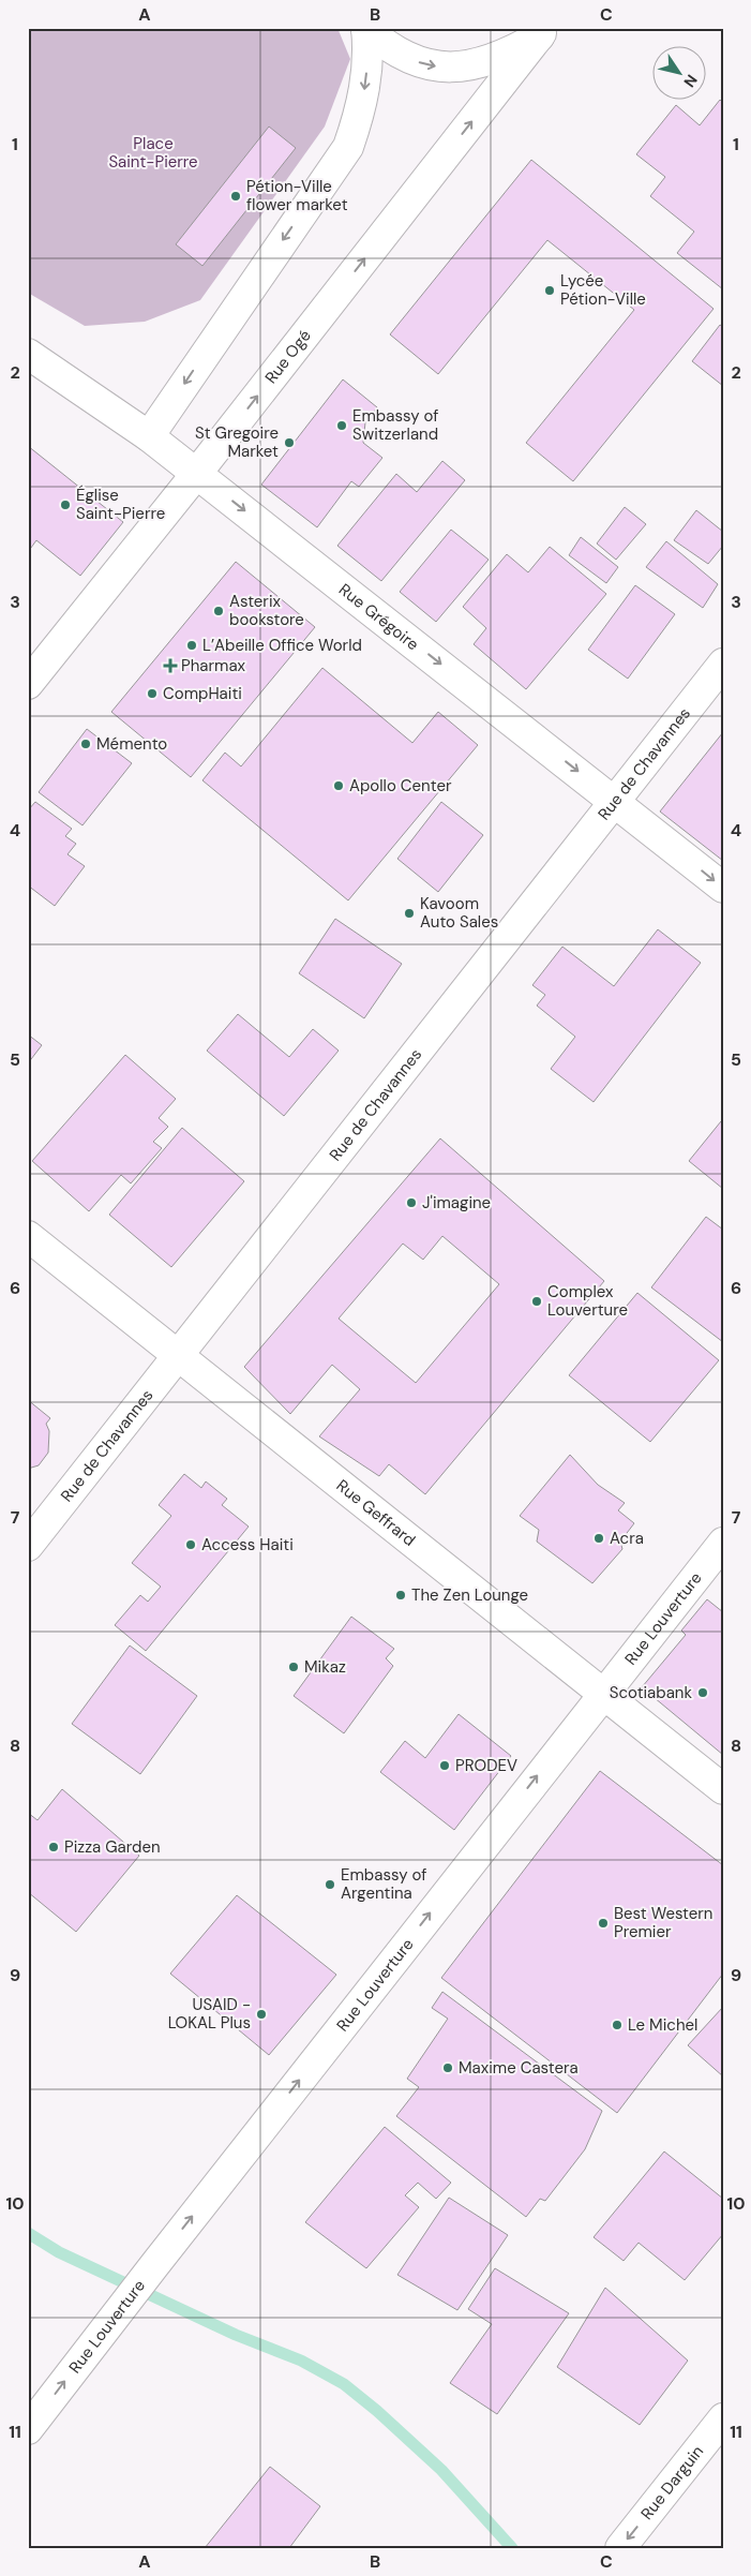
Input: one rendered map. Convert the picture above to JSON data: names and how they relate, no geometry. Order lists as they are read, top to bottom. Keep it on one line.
{"streets":{"street":["Rue Ogé","Rue Grégoire","Rue de Chavannes","Rue Geffrard","Rue Louverture","Rue Darguin"]},"crossings":[["Rue Ogé","Rue Grégoire"],["Rue Grégoire","Rue de Chavannes"],["Rue de Chavannes","Rue Geffrard"],["Rue Geffrard","Rue Louverture"]],"one_way":["Rue Grégoire","Rue Louverture","Rue Darguin"],"parks":["Place Saint-Pierre"],"places":{"other":["Pétion-Ville flower market","Lycée Pétion-Ville","Embassy of Switzerland","St Gregoire Market","Église Saint-Pierre","Asterix bookstore","L’Abeille Office World","CompHaiti","Mémento","Apollo Center","Kavoom Auto Sales","J'imagine","Complex Louverture","Acra","Access Haiti","The Zen Lounge","Mikaz","Scotiabank","PRODEV","Pizza Garden","Embassy of Argentina","Best Western Premier","USAID - LOKAL Plus","Le Michel","Maxime Castera"],"health":["Pharmax"]},"north":"bottom right","grid":{"columns":["A","B","C"],"rows":["1","2","3","4","5","6","7","8","9","10","11"]}}
